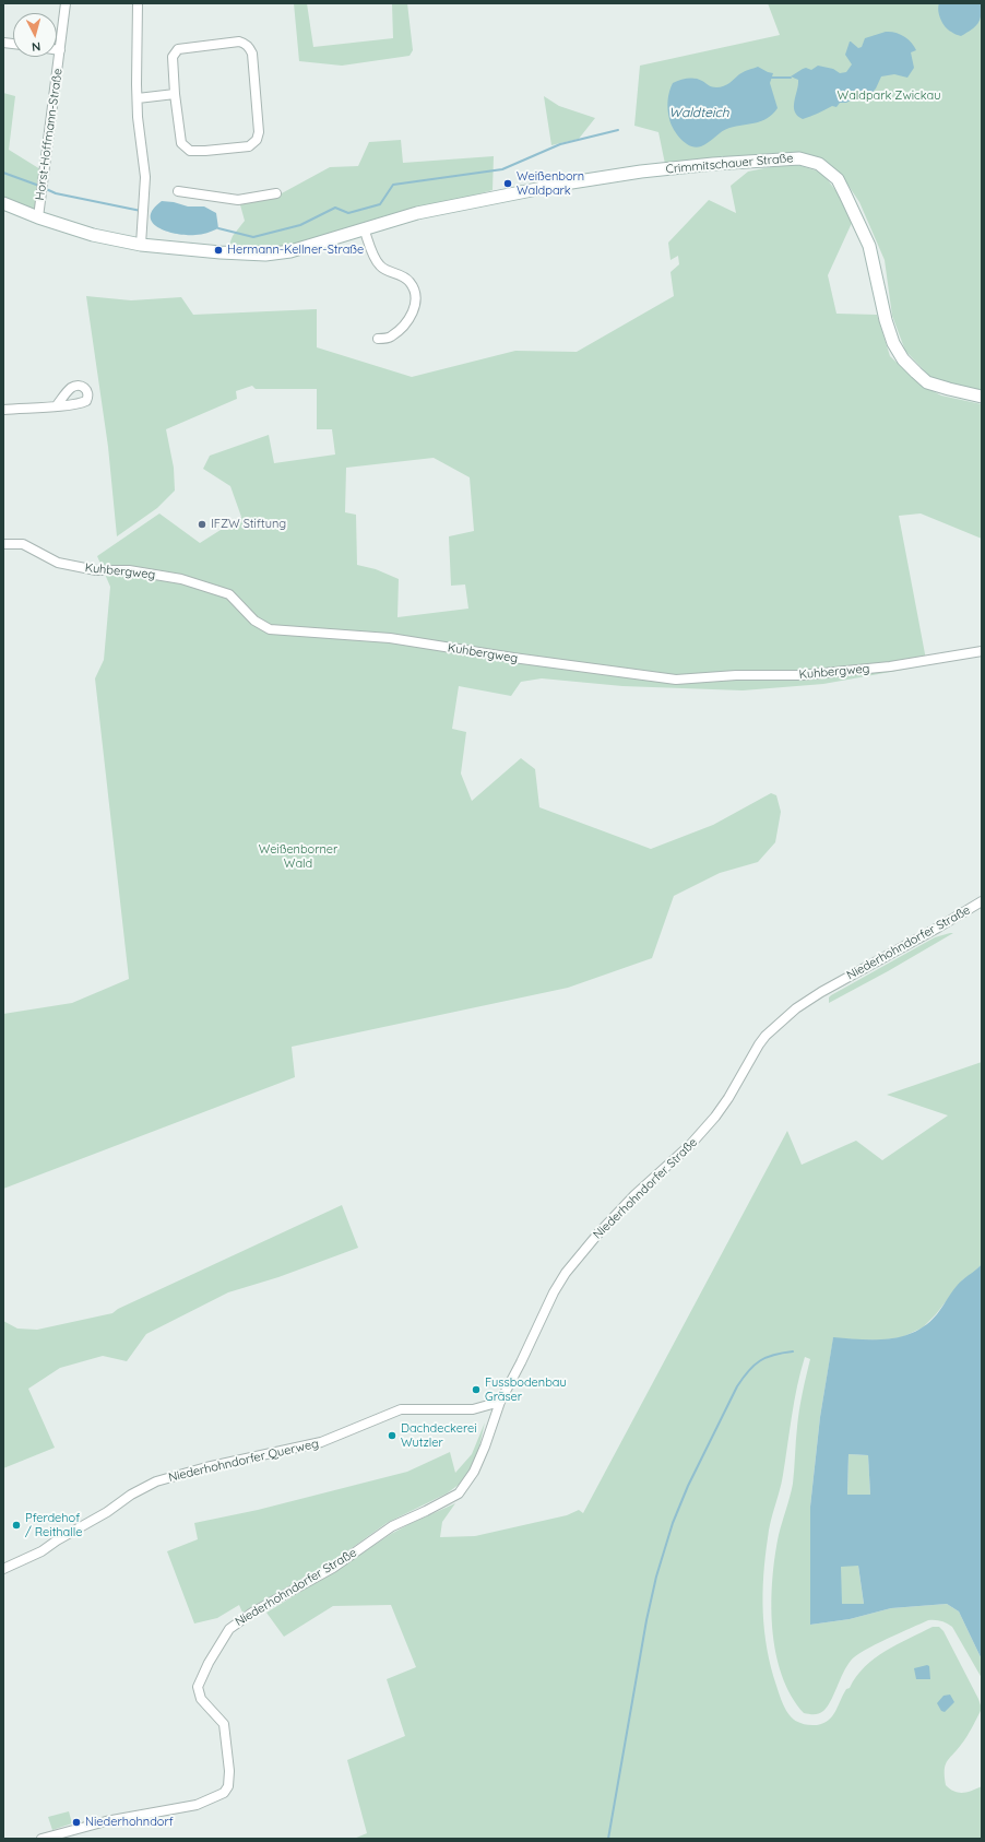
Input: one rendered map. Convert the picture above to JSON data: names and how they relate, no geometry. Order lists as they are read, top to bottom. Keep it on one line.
{"streets":{"main road":["Crimmitschauer Straße"],"street":["Horst-Hoffmann-Straße","Kuhbergweg","Niederhohndorfer Straße","Niederhohndorfer Querweg"]},"crossings":[["Horst-Hoffmann-Straße","Crimmitschauer Straße"],["Niederhohndorfer Straße","Niederhohndorfer Querweg"]],"water":["Waldteich"],"parks":["Waldpark Zwickau","Weißenborner Wald"],"places":["Weißenborn Waldpark","Hermann-Kellner-Straße","IFZW Stiftung","Fussbodenbau Gräser","Dachdeckerei Wutzler","Pferdehof / Reithalle","Niederhohndorf"],"north":"bottom"}
